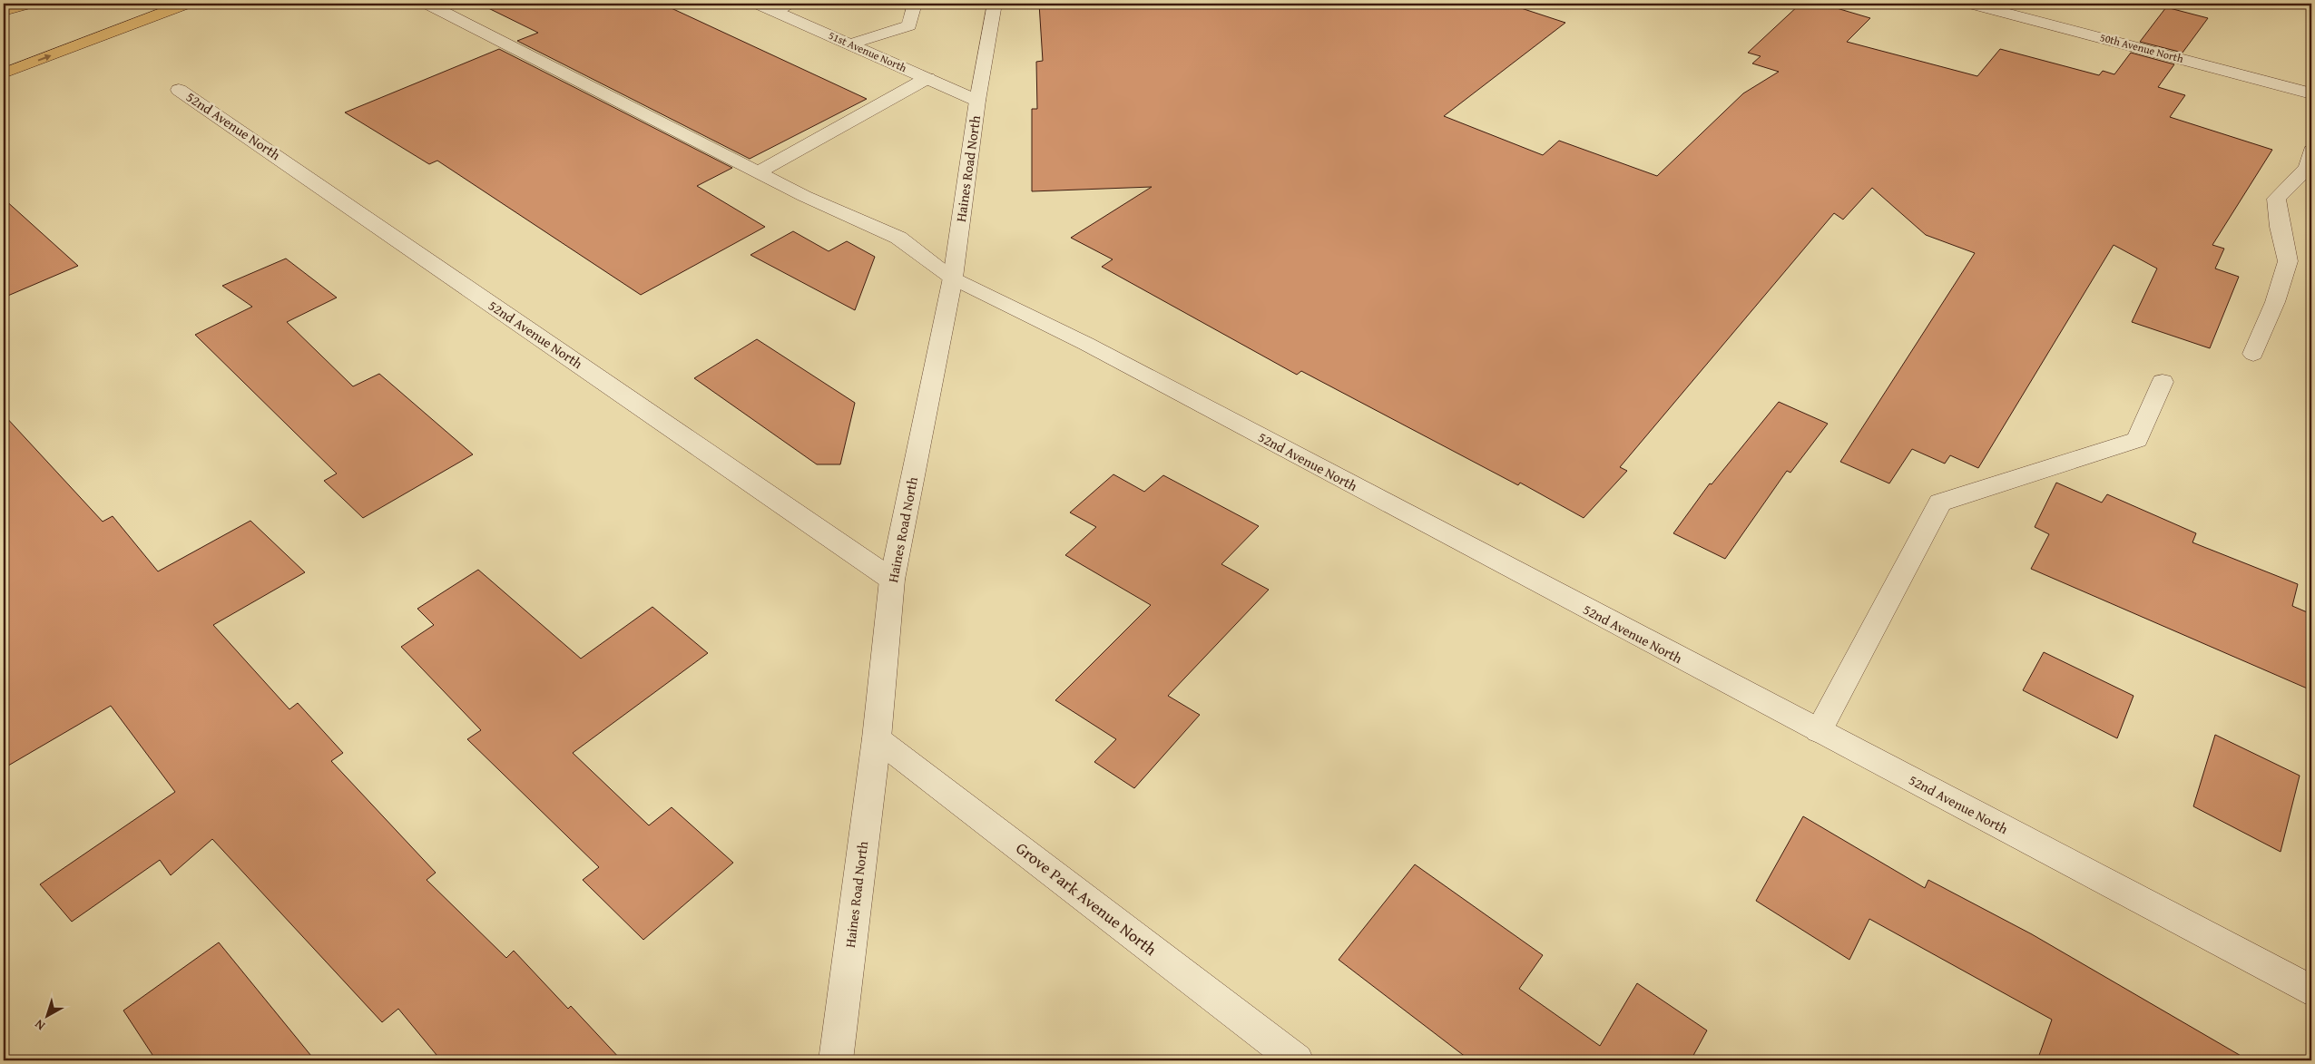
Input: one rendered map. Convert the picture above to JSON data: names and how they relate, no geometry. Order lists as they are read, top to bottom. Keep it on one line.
{"streets":{"street":["50th Avenue North","51st Avenue North","52nd Avenue North","Haines Road North","Grove Park Avenue North"]},"crossings":[["51st Avenue North","Haines Road North"],["52nd Avenue North","Haines Road North"],["Haines Road North","Grove Park Avenue North"]],"north":"bottom left"}
